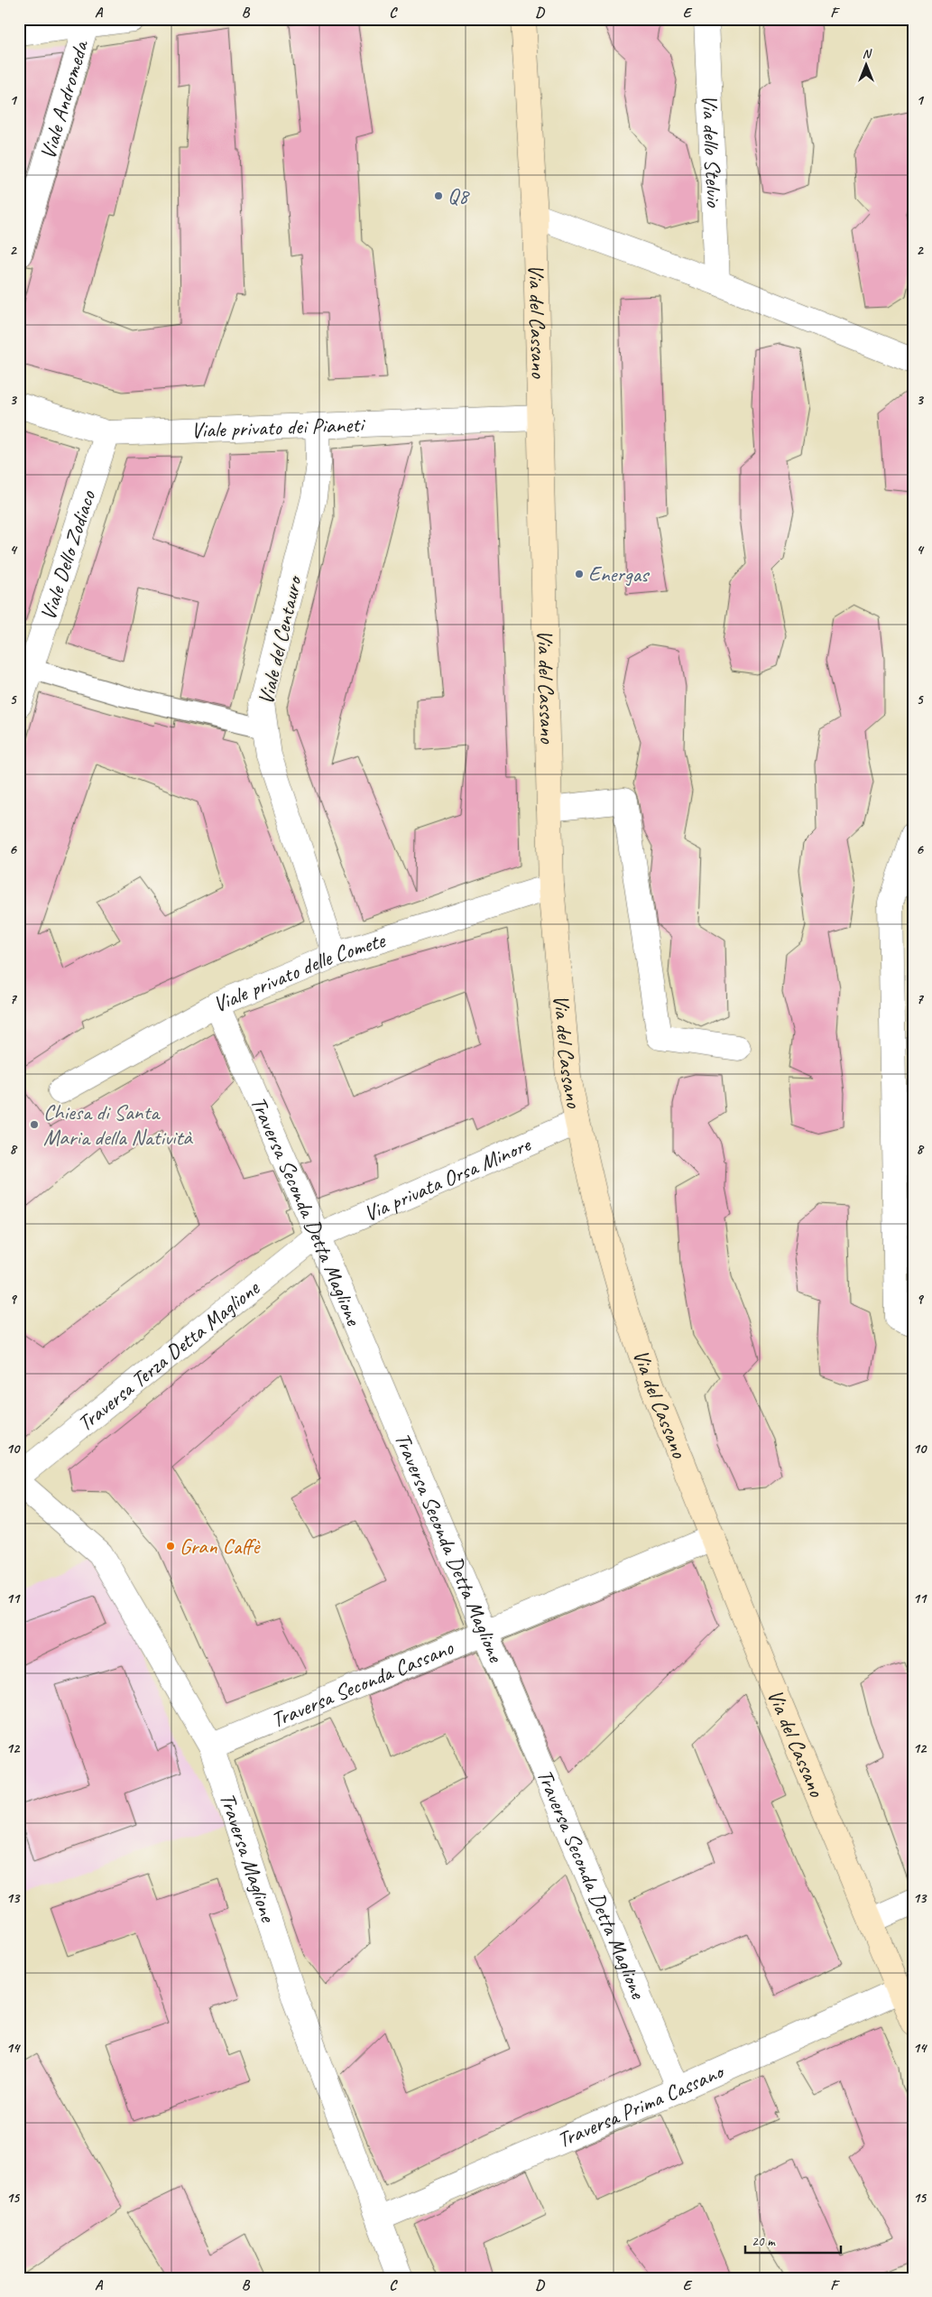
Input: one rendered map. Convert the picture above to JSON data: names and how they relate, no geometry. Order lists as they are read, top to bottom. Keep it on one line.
{"streets":{"main road":["Via del Cassano"],"street":["Viale Andromeda","Via dello Stelvio","Viale privato dei Pianeti","Viale Dello Zodiaco","Viale del Centauro","Viale privato delle Comete","Via privata Orsa Minore","Traversa Seconda Detta Maglione","Traversa Terza Detta Maglione","Traversa Seconda Cassano","Traversa Maglione","Traversa Prima Cassano"]},"crossings":[["Via del Cassano","Viale privato dei Pianeti"],["Via del Cassano","Viale privato delle Comete"],["Via del Cassano","Via privata Orsa Minore"],["Via del Cassano","Traversa Seconda Cassano"],["Via del Cassano","Traversa Prima Cassano"],["Viale privato dei Pianeti","Viale Dello Zodiaco"],["Viale privato dei Pianeti","Viale del Centauro"],["Viale del Centauro","Viale privato delle Comete"],["Viale privato delle Comete","Traversa Seconda Detta Maglione"],["Via privata Orsa Minore","Traversa Seconda Detta Maglione"],["Via privata Orsa Minore","Traversa Terza Detta Maglione"],["Traversa Seconda Detta Maglione","Traversa Terza Detta Maglione"],["Traversa Seconda Detta Maglione","Traversa Seconda Cassano"],["Traversa Seconda Detta Maglione","Traversa Prima Cassano"],["Traversa Seconda Cassano","Traversa Maglione"],["Traversa Maglione","Traversa Prima Cassano"]],"places":["Q8","Energas","Chiesa di Santa Maria della Natività","Gran Caffè"],"scale_bar":"20 m","north":"top","grid":{"columns":["A","B","C","D","E","F"],"rows":["1","2","3","4","5","6","7","8","9","10","11","12","13","14","15"]}}
